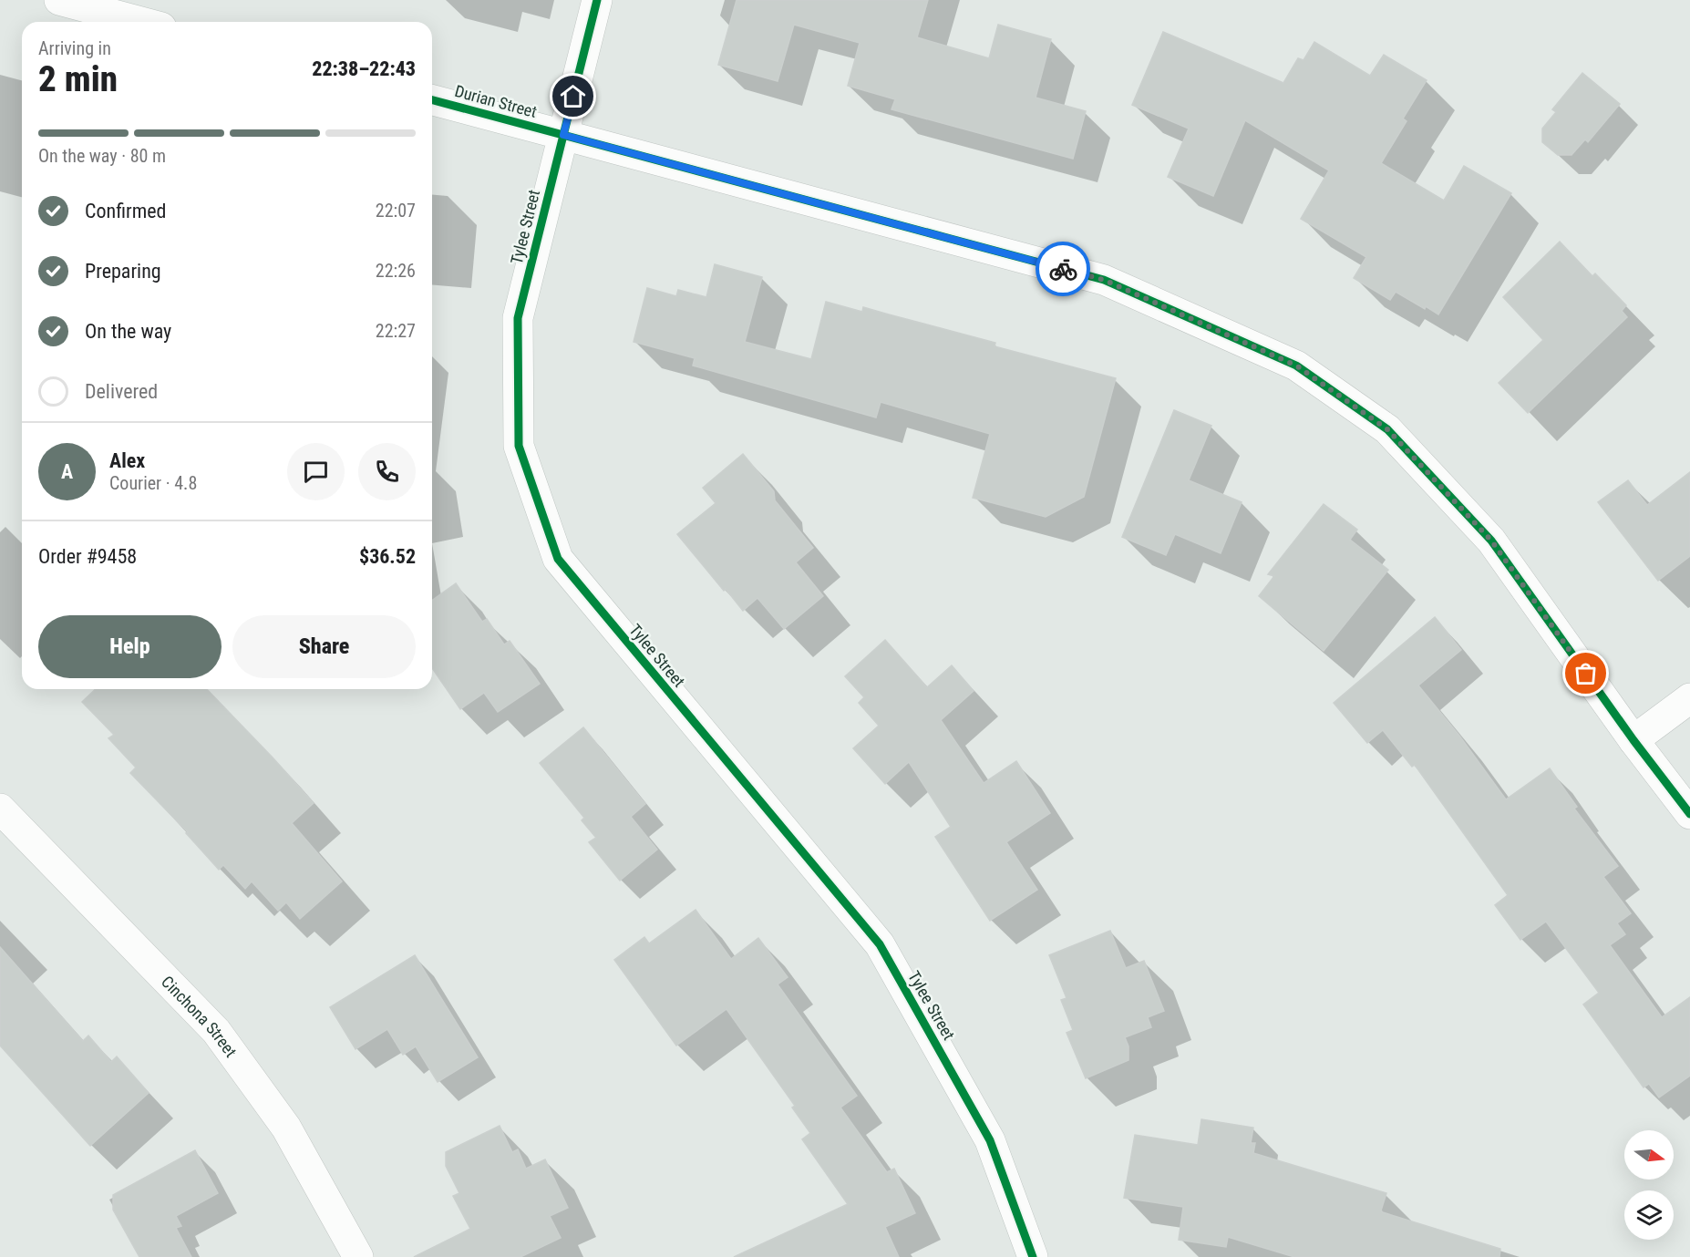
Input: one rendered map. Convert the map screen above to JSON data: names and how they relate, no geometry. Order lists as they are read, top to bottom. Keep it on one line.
{"streets":{"street":["Durian Street","Tylee Street","Cinchona Street"]},"crossings":[["Durian Street","Tylee Street"]],"north":"right","page":{"heading":["2 min","Arriving in","22:38–22:43"],"panel":["Alex","Courier · 4.8","Order #9458","$36.52"],"bar":"On the way · 80 m","list":[["Confirmed","22:07"],["Preparing","22:26"],["On the way","22:27"],"Delivered"],"round":"A","buttons":["Help","Share"]}}
